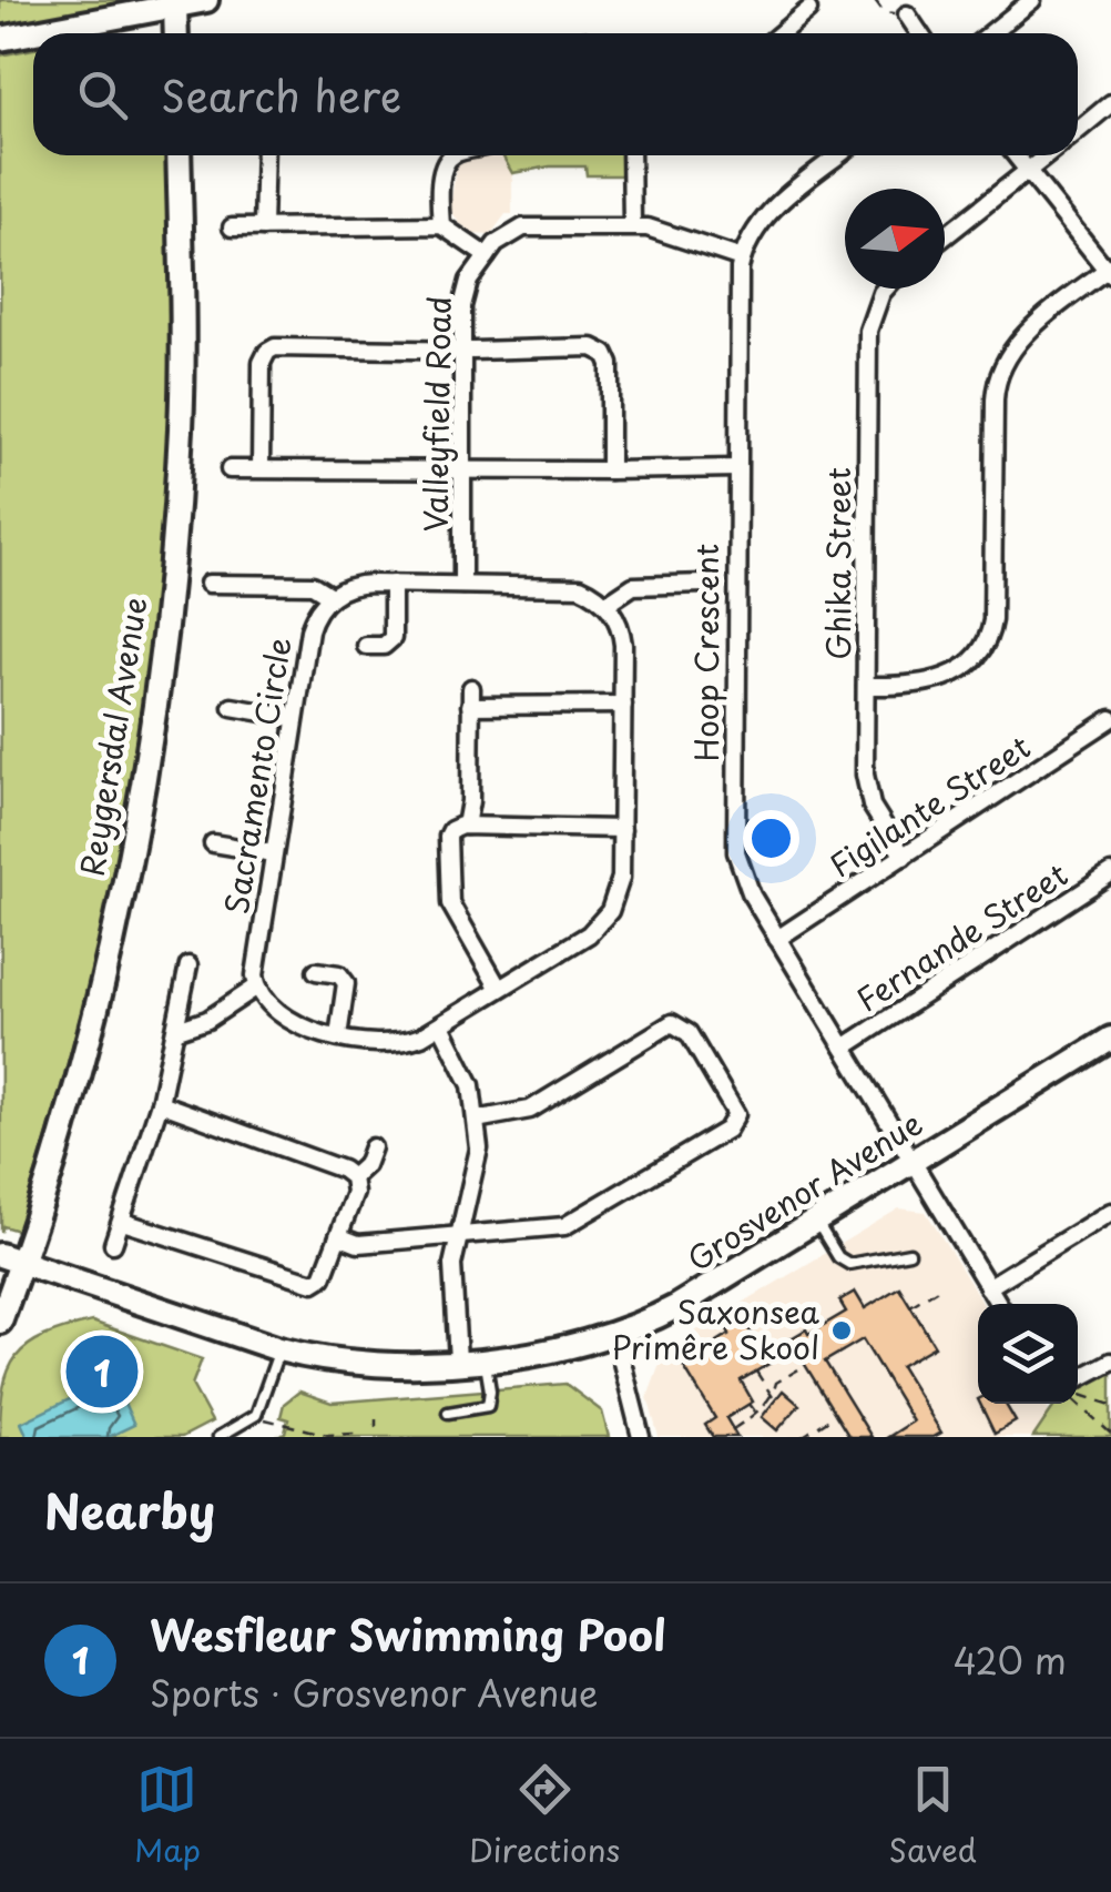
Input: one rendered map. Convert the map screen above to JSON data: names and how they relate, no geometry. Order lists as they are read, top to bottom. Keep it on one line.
{"streets":{"main road":["Reygersdal Avenue","Grosvenor Avenue"],"street":["Valleyfield Road","Ghika Street","Hoop Crescent","Sacramento Circle","Figilante Street","Fernande Street"]},"crossings":[["Ghika Street","Figilante Street"],["Hoop Crescent","Figilante Street"],["Hoop Crescent","Fernande Street"],["Hoop Crescent","Grosvenor Avenue"],["Reygersdal Avenue","Grosvenor Avenue"]],"places":["Saxonsea Primêre Skool"],"north":"right","page":{"search":"Search here","pins":"1","heading":"Nearby","list":[{"mark":"1","name":"Wesfleur Swimming Pool","note":"Sports · Grosvenor Avenue","value":"420 m"}],"nav":["Map","Directions","Saved"]}}
